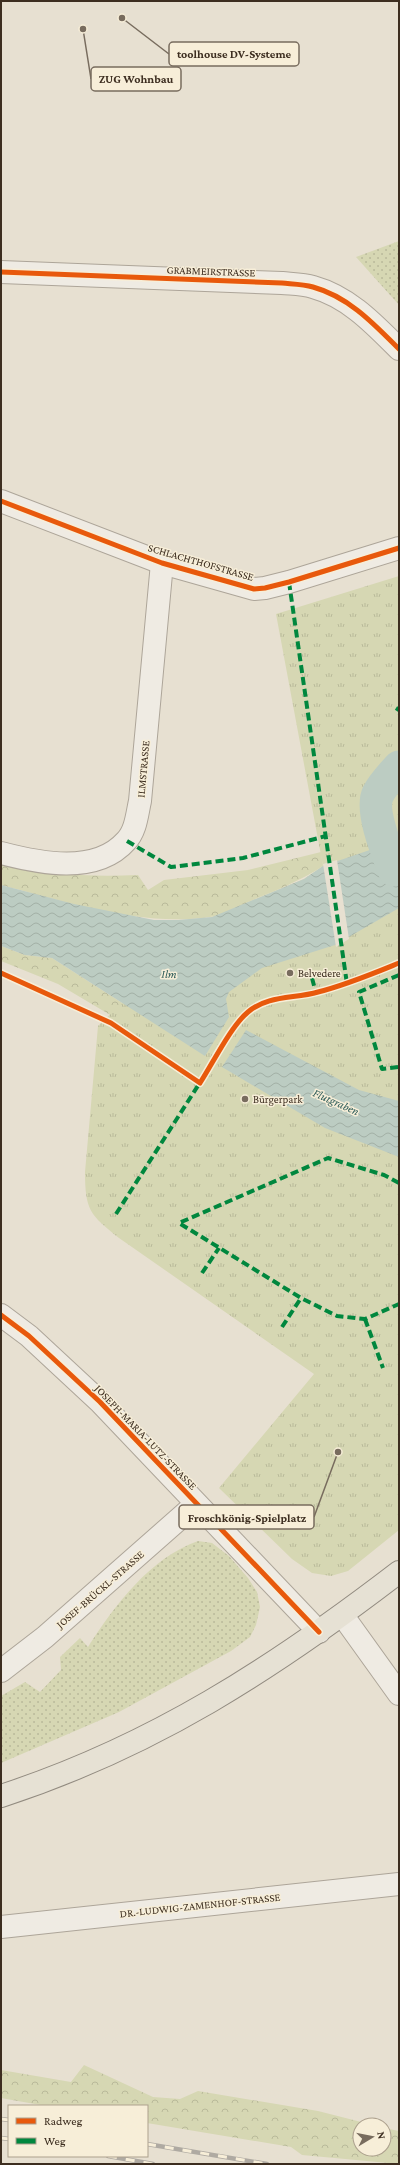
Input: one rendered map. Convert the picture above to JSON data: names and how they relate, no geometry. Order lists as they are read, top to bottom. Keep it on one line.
{"streets":{"street":["GRABMEIRSTRASSE","SCHLACHTHOFSTRASSE","ILMSTRASSE","JOSEPH-MARIA-LUTZ-STRASSE","JOSEF-BRÜCKL-STRASSE","DR.-LUDWIG-ZAMENHOF-STRASSE"]},"crossings":[["SCHLACHTHOFSTRASSE","ILMSTRASSE"],["JOSEPH-MARIA-LUTZ-STRASSE","JOSEF-BRÜCKL-STRASSE"]],"water":["Ilm","Flutgraben"],"places":["toolhouse DV-Systeme","ZUG Wohnbau","Belvedere","Bürgerpark","Froschkönig-Spielplatz"],"legend":["Radweg","Weg"],"north":"right"}
